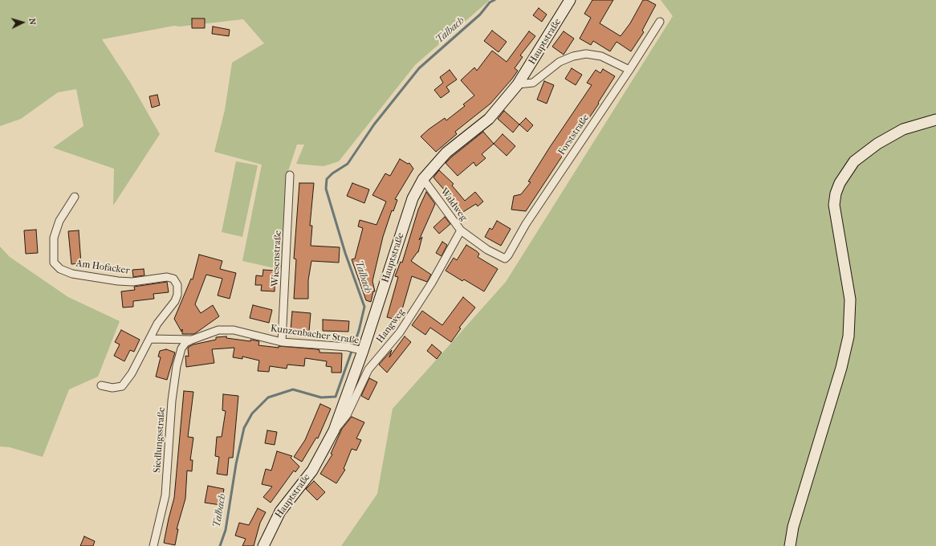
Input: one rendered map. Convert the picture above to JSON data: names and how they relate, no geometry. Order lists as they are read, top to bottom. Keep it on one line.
{"streets":{"main road":["Hauptstraße"],"street":["Forststraße","Waldweg","Wiesenstraße","Am Hofacker","Hangweg","Kunzenbacher Straße","Siedlungsstraße"]},"crossings":[["Hauptstraße","Waldweg"],["Hauptstraße","Hangweg"],["Hauptstraße","Kunzenbacher Straße"],["Forststraße","Waldweg"],["Waldweg","Hangweg"],["Wiesenstraße","Kunzenbacher Straße"],["Am Hofacker","Kunzenbacher Straße"],["Kunzenbacher Straße","Siedlungsstraße"]],"water":["Talbach"],"north":"right"}
